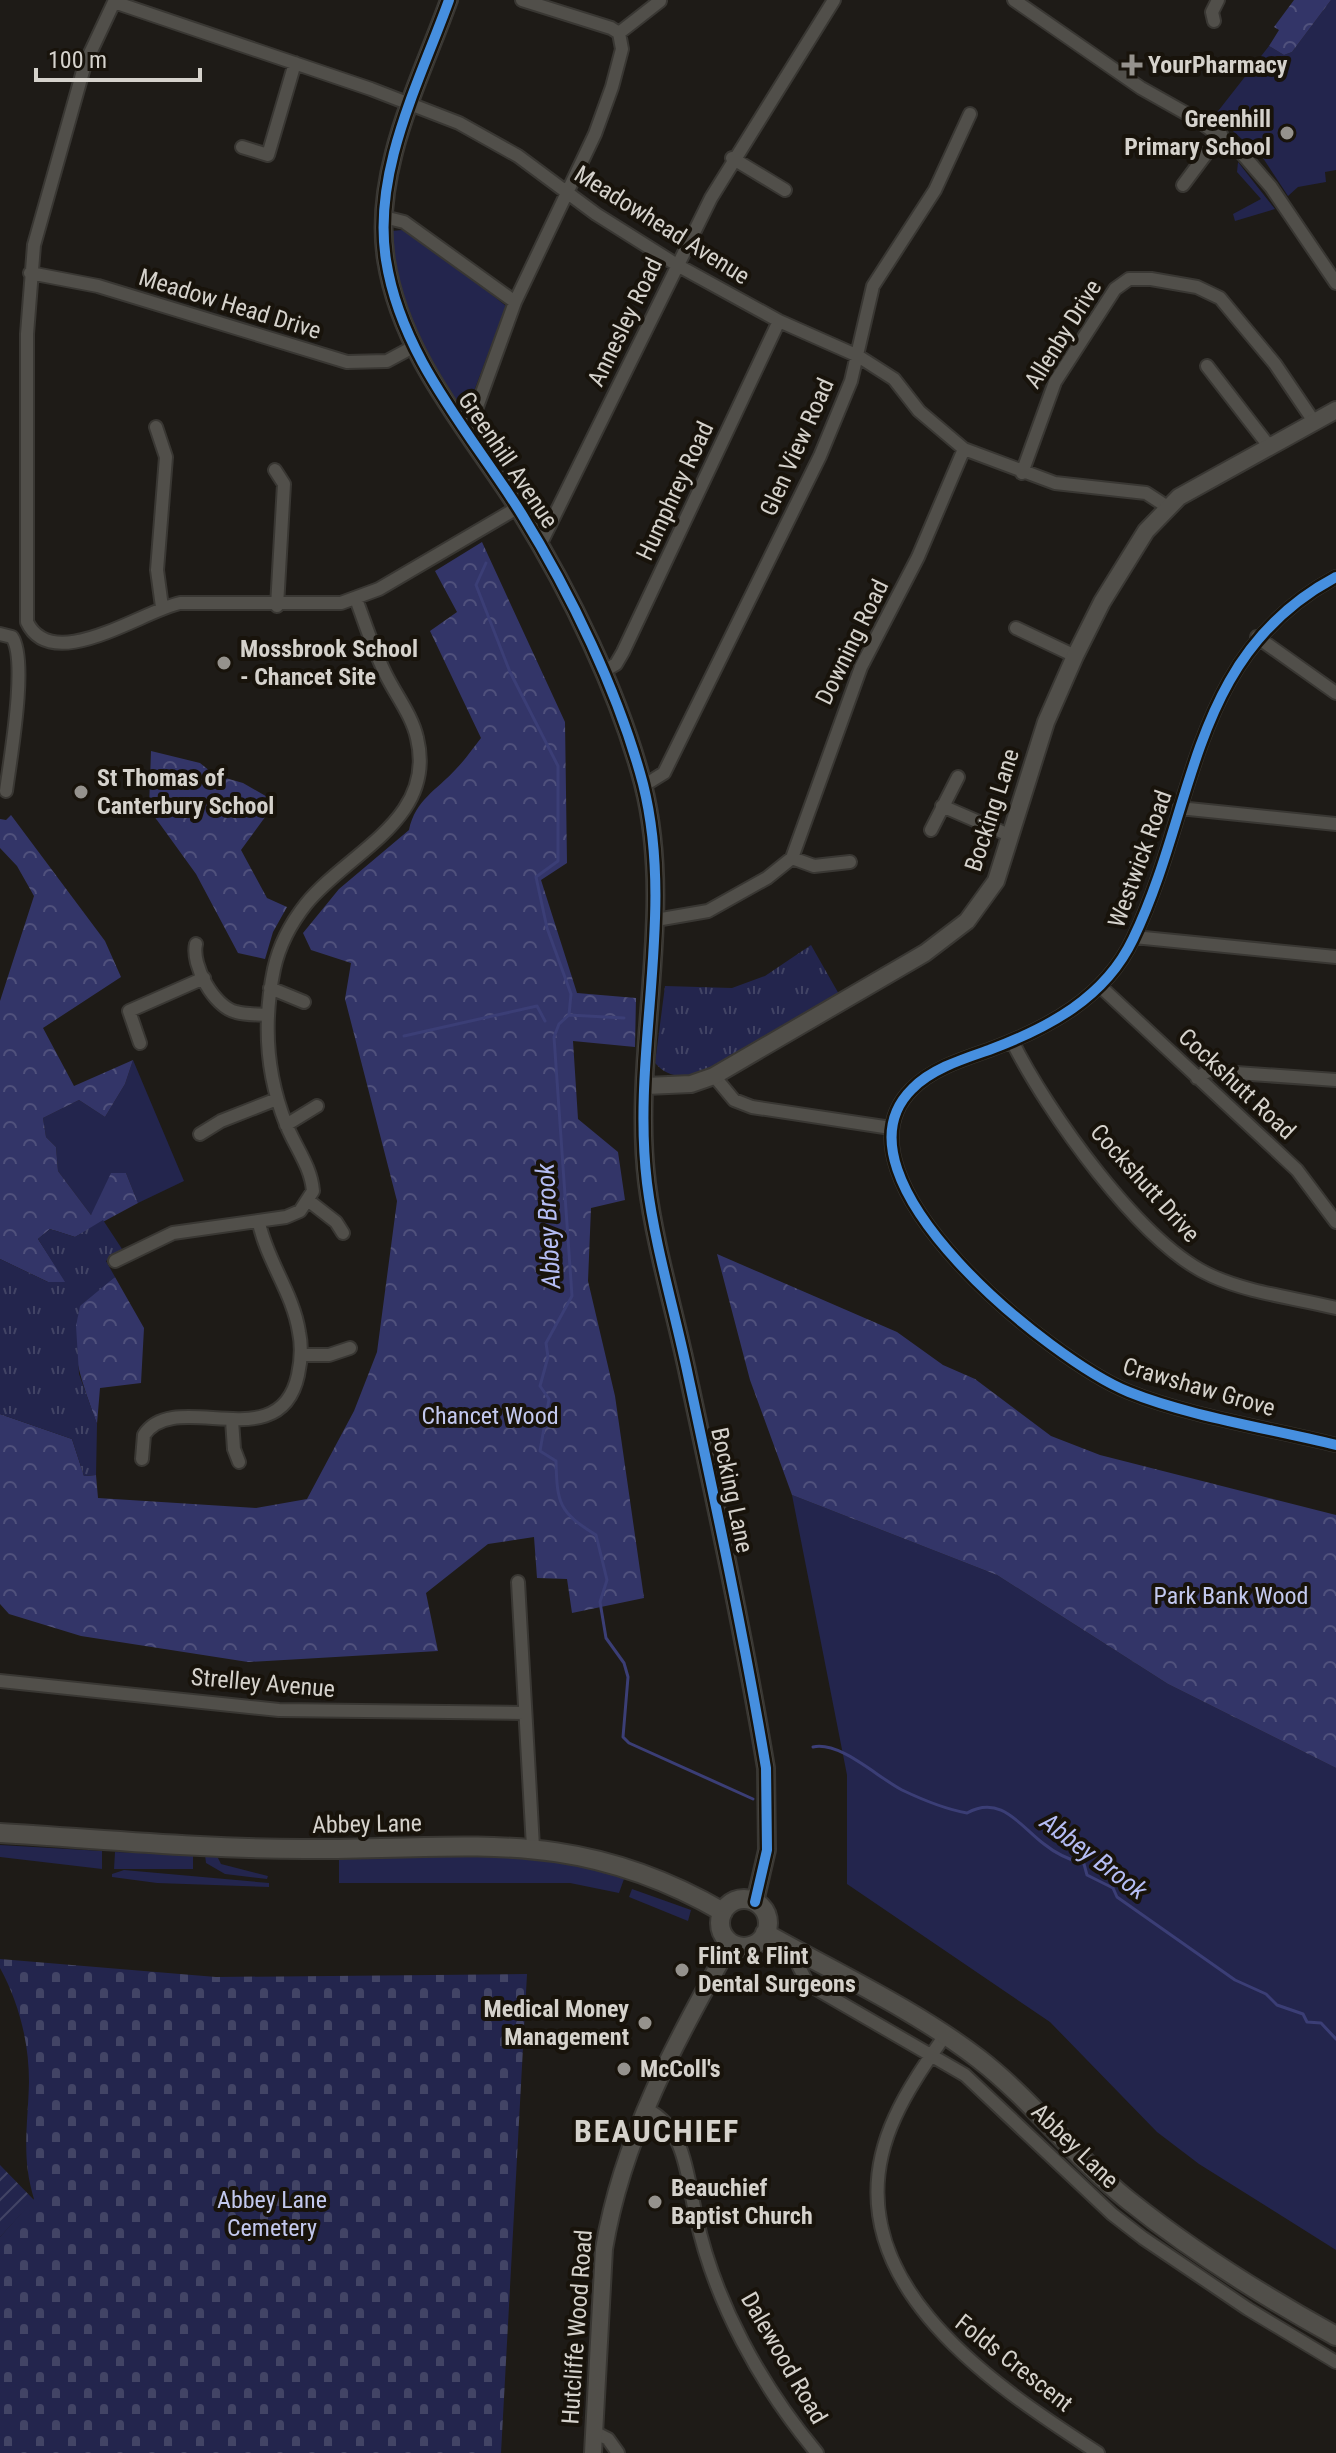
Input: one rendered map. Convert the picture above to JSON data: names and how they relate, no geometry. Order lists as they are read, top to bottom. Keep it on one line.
{"streets":{"main road":["Abbey Lane"],"street":["Meadowhead Avenue","Meadow Head Drive","Annesley Road","Allenby Drive","Glen View Road","Greenhill Avenue","Humphrey Road","Downing Road","Bocking Lane","Westwick Road","Cockshutt Road","Cockshutt Drive","Crawshaw Grove","Strelley Avenue","Hutcliffe Wood Road","Dalewood Road","Folds Crescent"]},"crossings":[["Meadowhead Avenue","Annesley Road"],["Meadowhead Avenue","Allenby Drive"],["Meadowhead Avenue","Glen View Road"],["Meadowhead Avenue","Greenhill Avenue"],["Meadowhead Avenue","Humphrey Road"],["Meadowhead Avenue","Downing Road"],["Meadowhead Avenue","Bocking Lane"],["Meadow Head Drive","Greenhill Avenue"],["Annesley Road","Greenhill Avenue"],["Allenby Drive","Bocking Lane"],["Glen View Road","Greenhill Avenue"],["Greenhill Avenue","Humphrey Road"],["Greenhill Avenue","Bocking Lane"],["Bocking Lane","Abbey Lane"],["Bocking Lane","Hutcliffe Wood Road"],["Westwick Road","Cockshutt Road"],["Westwick Road","Cockshutt Drive"],["Westwick Road","Crawshaw Grove"],["Abbey Lane","Hutcliffe Wood Road"],["Abbey Lane","Folds Crescent"],["Hutcliffe Wood Road","Dalewood Road"]],"districts":["BEAUCHIEF"],"water":["Abbey Brook"],"parks":["Chancet Wood","Park Bank Wood","Abbey Lane Cemetery"],"places":{"health":["YourPharmacy"],"other":["Greenhill Primary School","Mossbrook School - Chancet Site","St Thomas of Canterbury School","Flint & Flint Dental Surgeons","Medical Money Management","McColl's","Beauchief Baptist Church"]},"scale_bar":"100 m"}
